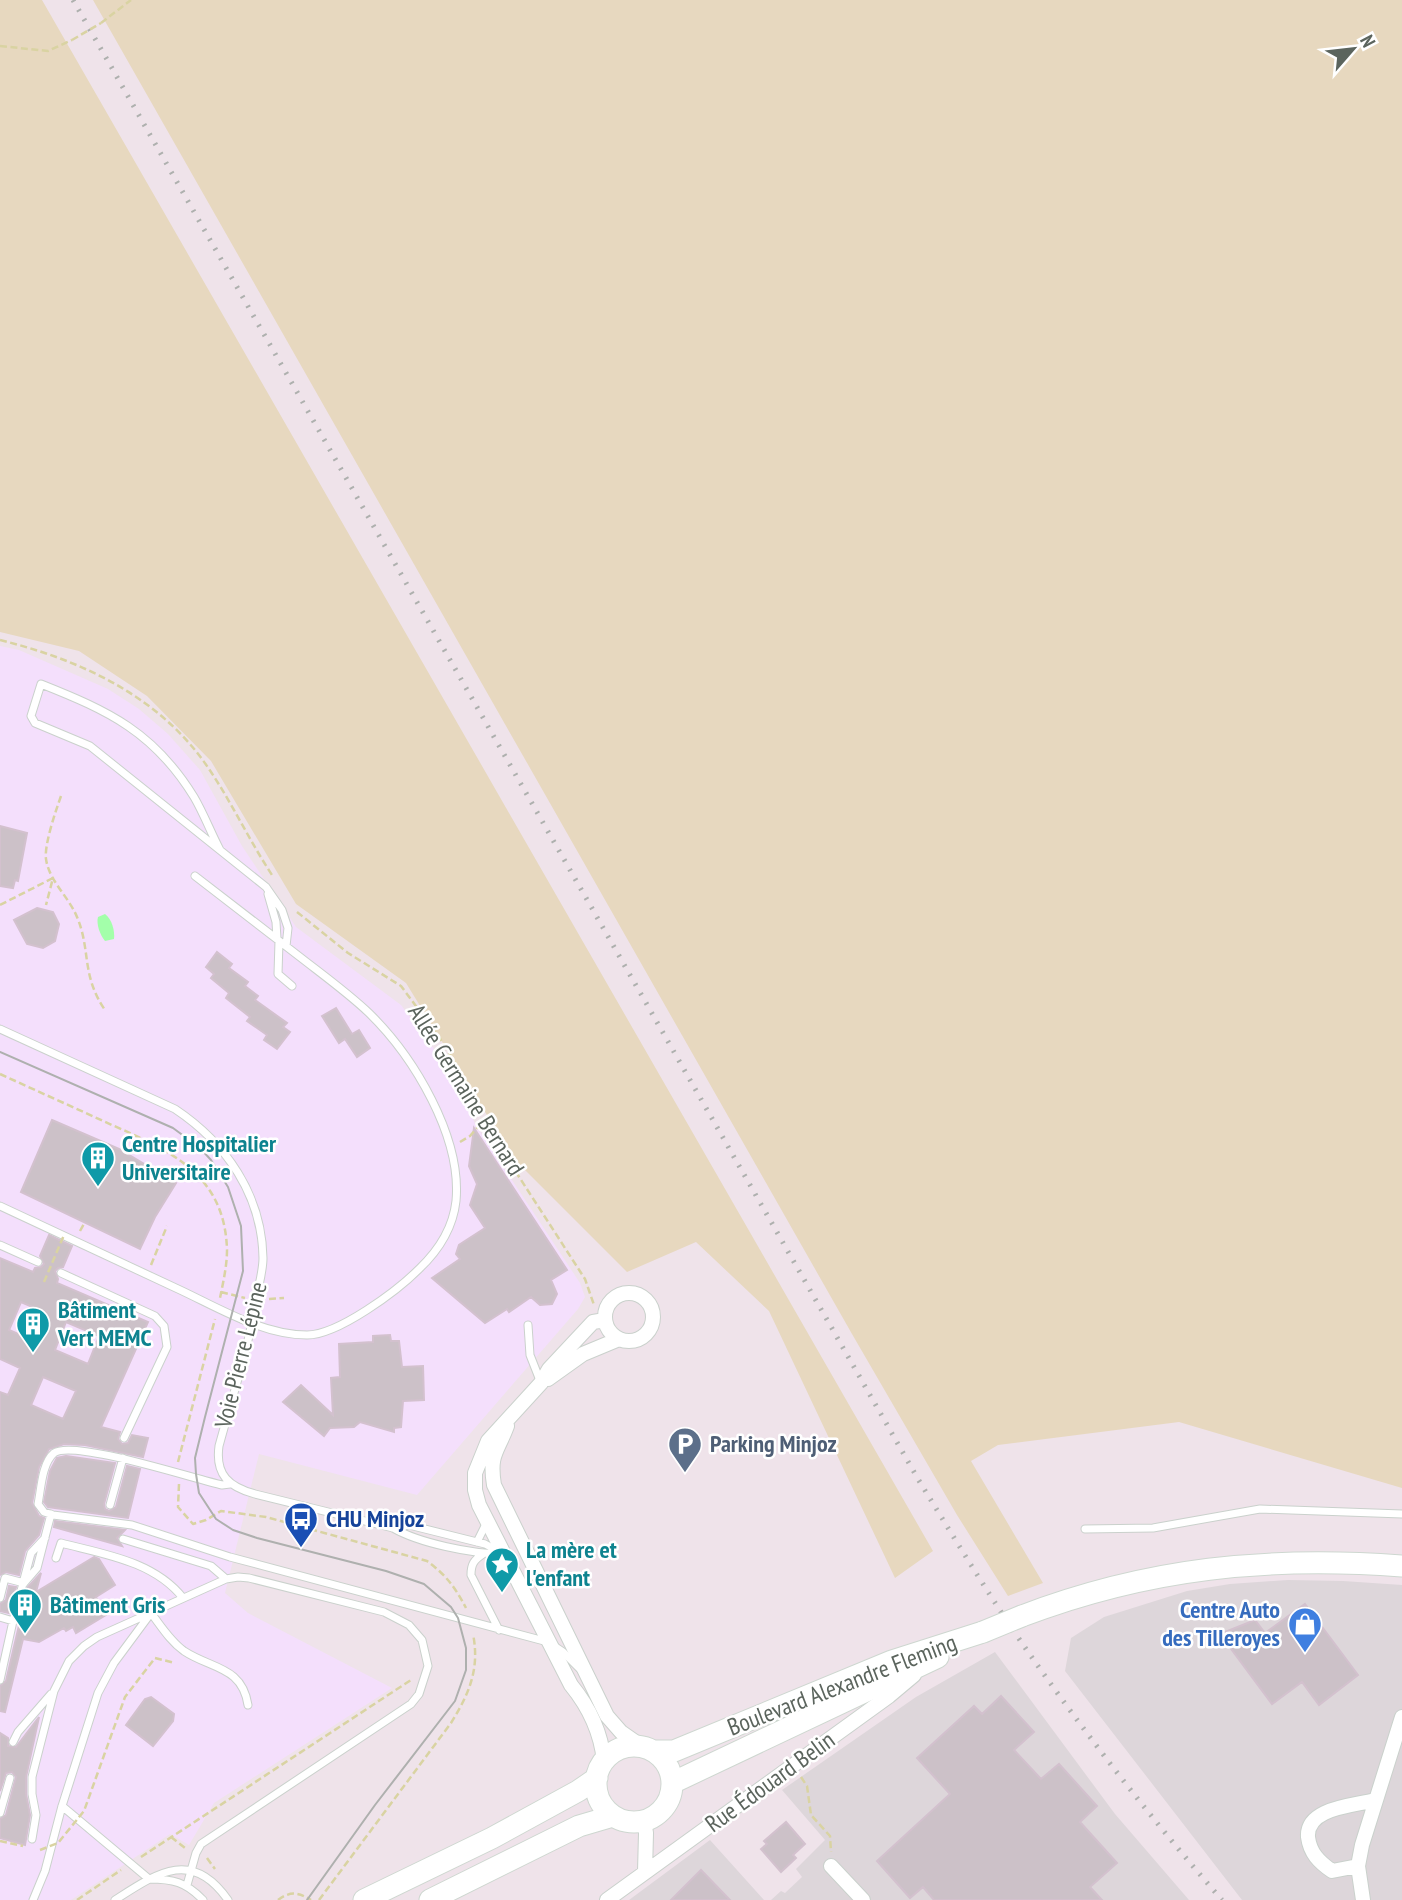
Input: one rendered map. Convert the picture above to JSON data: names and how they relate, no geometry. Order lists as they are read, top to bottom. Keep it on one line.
{"streets":{"street":["Boulevard Alexandre Fleming","Rue Édouard Belin"],"lane":["Voie Pierre Lépine"],"path":["Allée Germaine Bernard"]},"crossings":[["Boulevard Alexandre Fleming","Rue Édouard Belin"]],"places":{"building":["Centre Hospitalier Universitaire","Bâtiment Vert MEMC","Bâtiment Gris"],"parking":["Parking Minjoz"],"bus stop":["CHU Minjoz"],"place":["La mère et l'enfant"],"shop":["Centre Auto des Tilleroyes"]},"north":"top right"}
